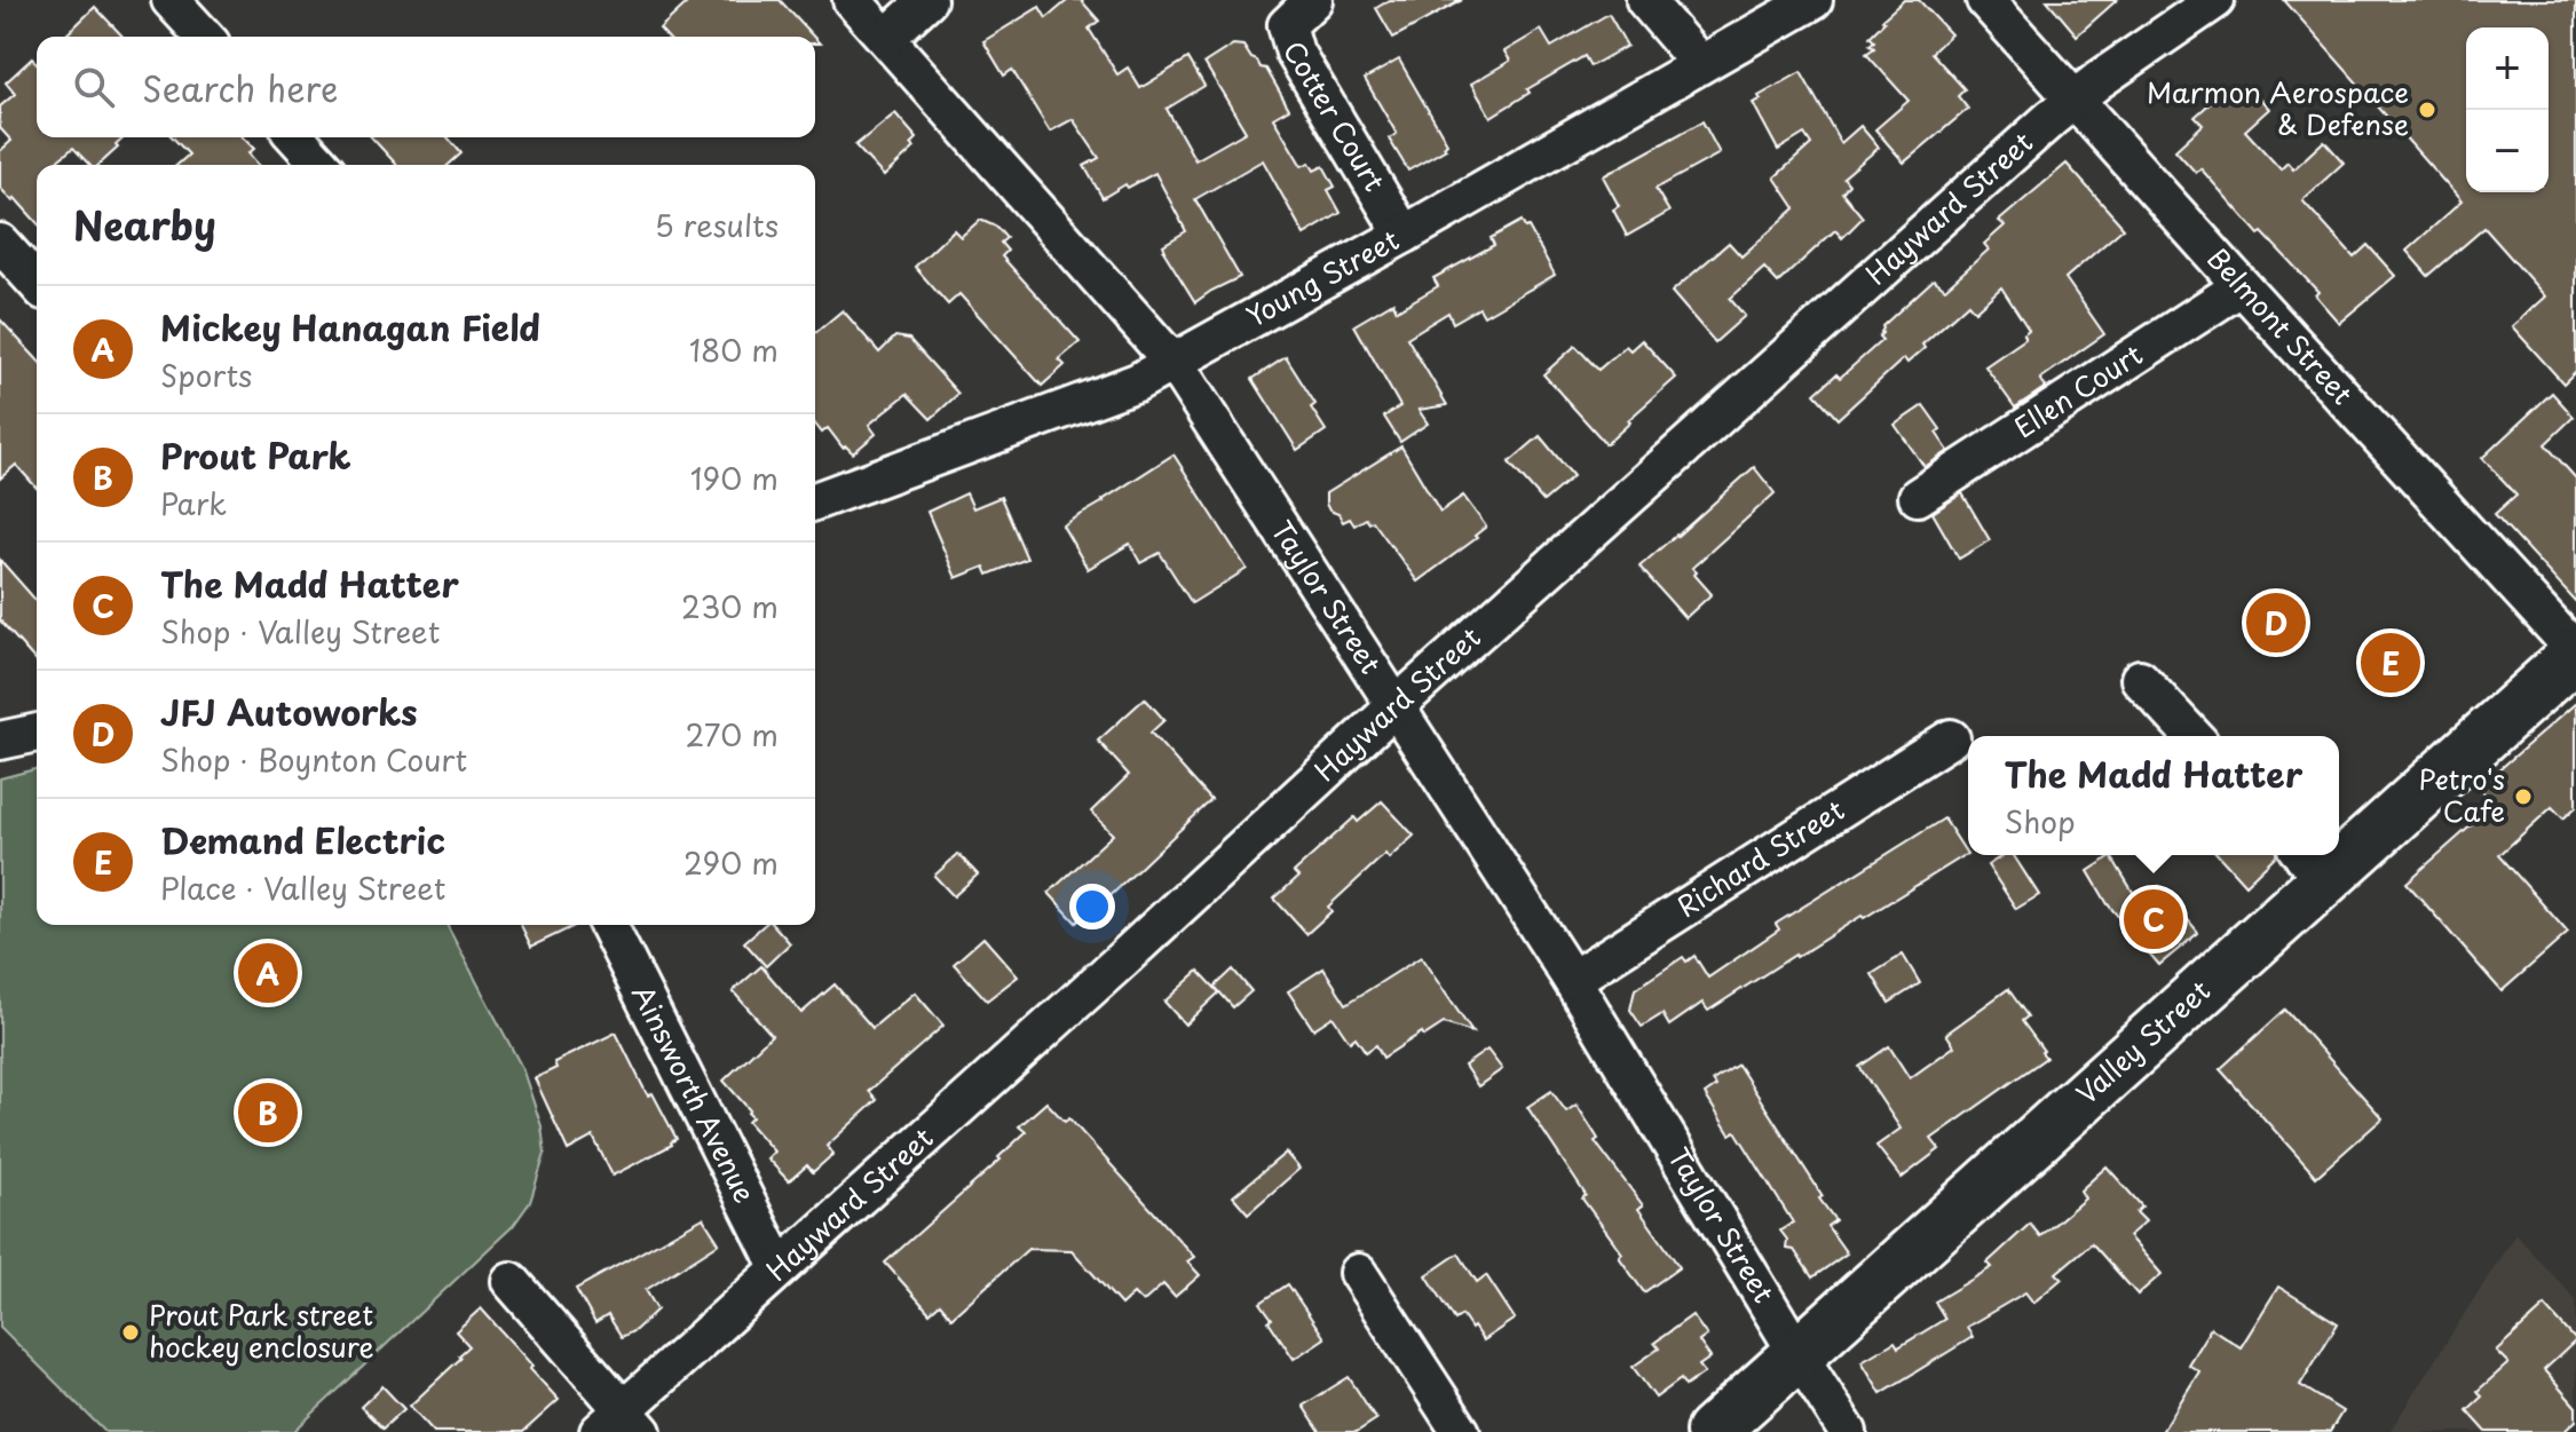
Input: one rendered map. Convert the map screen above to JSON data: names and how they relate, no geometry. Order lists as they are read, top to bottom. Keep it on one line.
{"streets":{"main road":["Valley Street"],"street":["Cotter Court","Hayward Street","Young Street","Belmont Street","Ellen Court","Taylor Street","Richard Street","Ainsworth Avenue"]},"crossings":[["Cotter Court","Young Street"],["Hayward Street","Belmont Street"],["Hayward Street","Taylor Street"],["Hayward Street","Ainsworth Avenue"],["Young Street","Taylor Street"],["Belmont Street","Ellen Court"],["Belmont Street","Valley Street"],["Taylor Street","Richard Street"],["Taylor Street","Valley Street"]],"places":["Marmon Aerospace & Defense","Petro's Cafe","Prout Park street hockey enclosure"],"page":{"map_buttons":["+","−"],"search":"Search here","heading":["Nearby","5 results"],"list":[{"mark":"A","name":"Mickey Hanagan Field","note":"Sports","value":"180 m"},{"mark":"B","name":"Prout Park","note":"Park","value":"190 m"},{"mark":"C","name":"The Madd Hatter","note":"Shop · Valley Street","value":"230 m"},{"mark":"D","name":"JFJ Autoworks","note":"Shop · Boynton Court","value":"270 m"},{"mark":"E","name":"Demand Electric","note":"Place · Valley Street","value":"290 m"}],"pins":["D","E","C","A","B"],"popup":["The Madd Hatter","Shop"]}}
